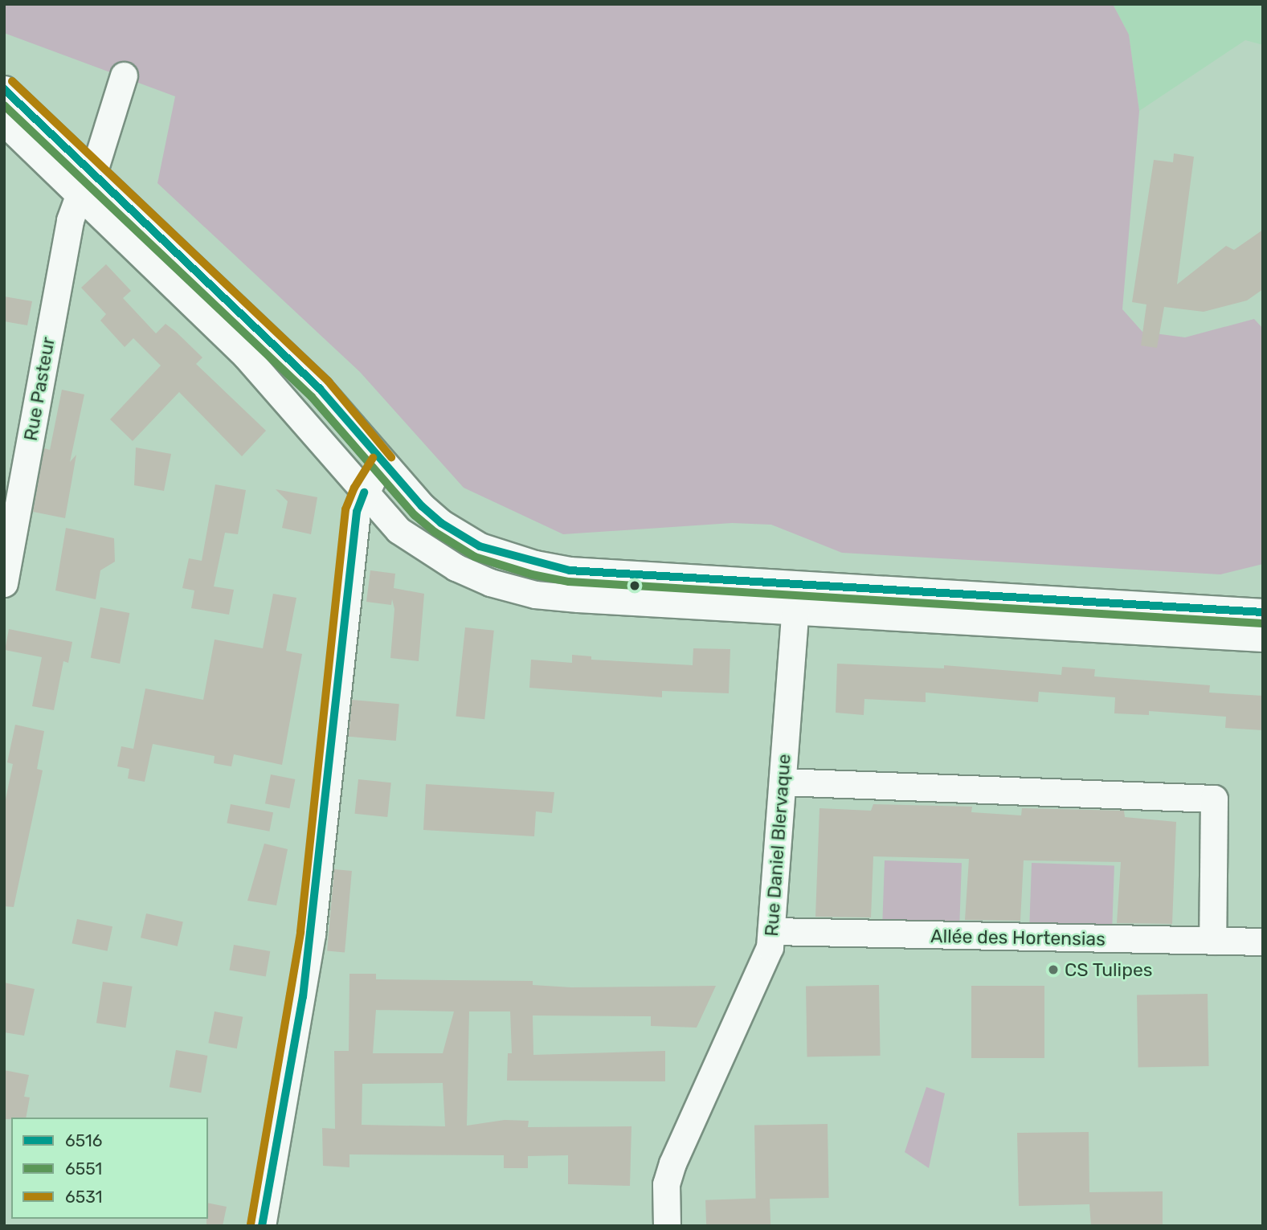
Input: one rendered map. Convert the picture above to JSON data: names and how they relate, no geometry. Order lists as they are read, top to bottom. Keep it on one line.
{"streets":{"street":["Rue Pasteur","Rue Daniel Blervaque","Allée des Hortensias"]},"crossings":[["Rue Daniel Blervaque","Allée des Hortensias"]],"places":["CS Tulipes"],"lines":["transit line 6531","transit line 6516","transit line 6551"],"legend":["6516","6551","6531"]}
